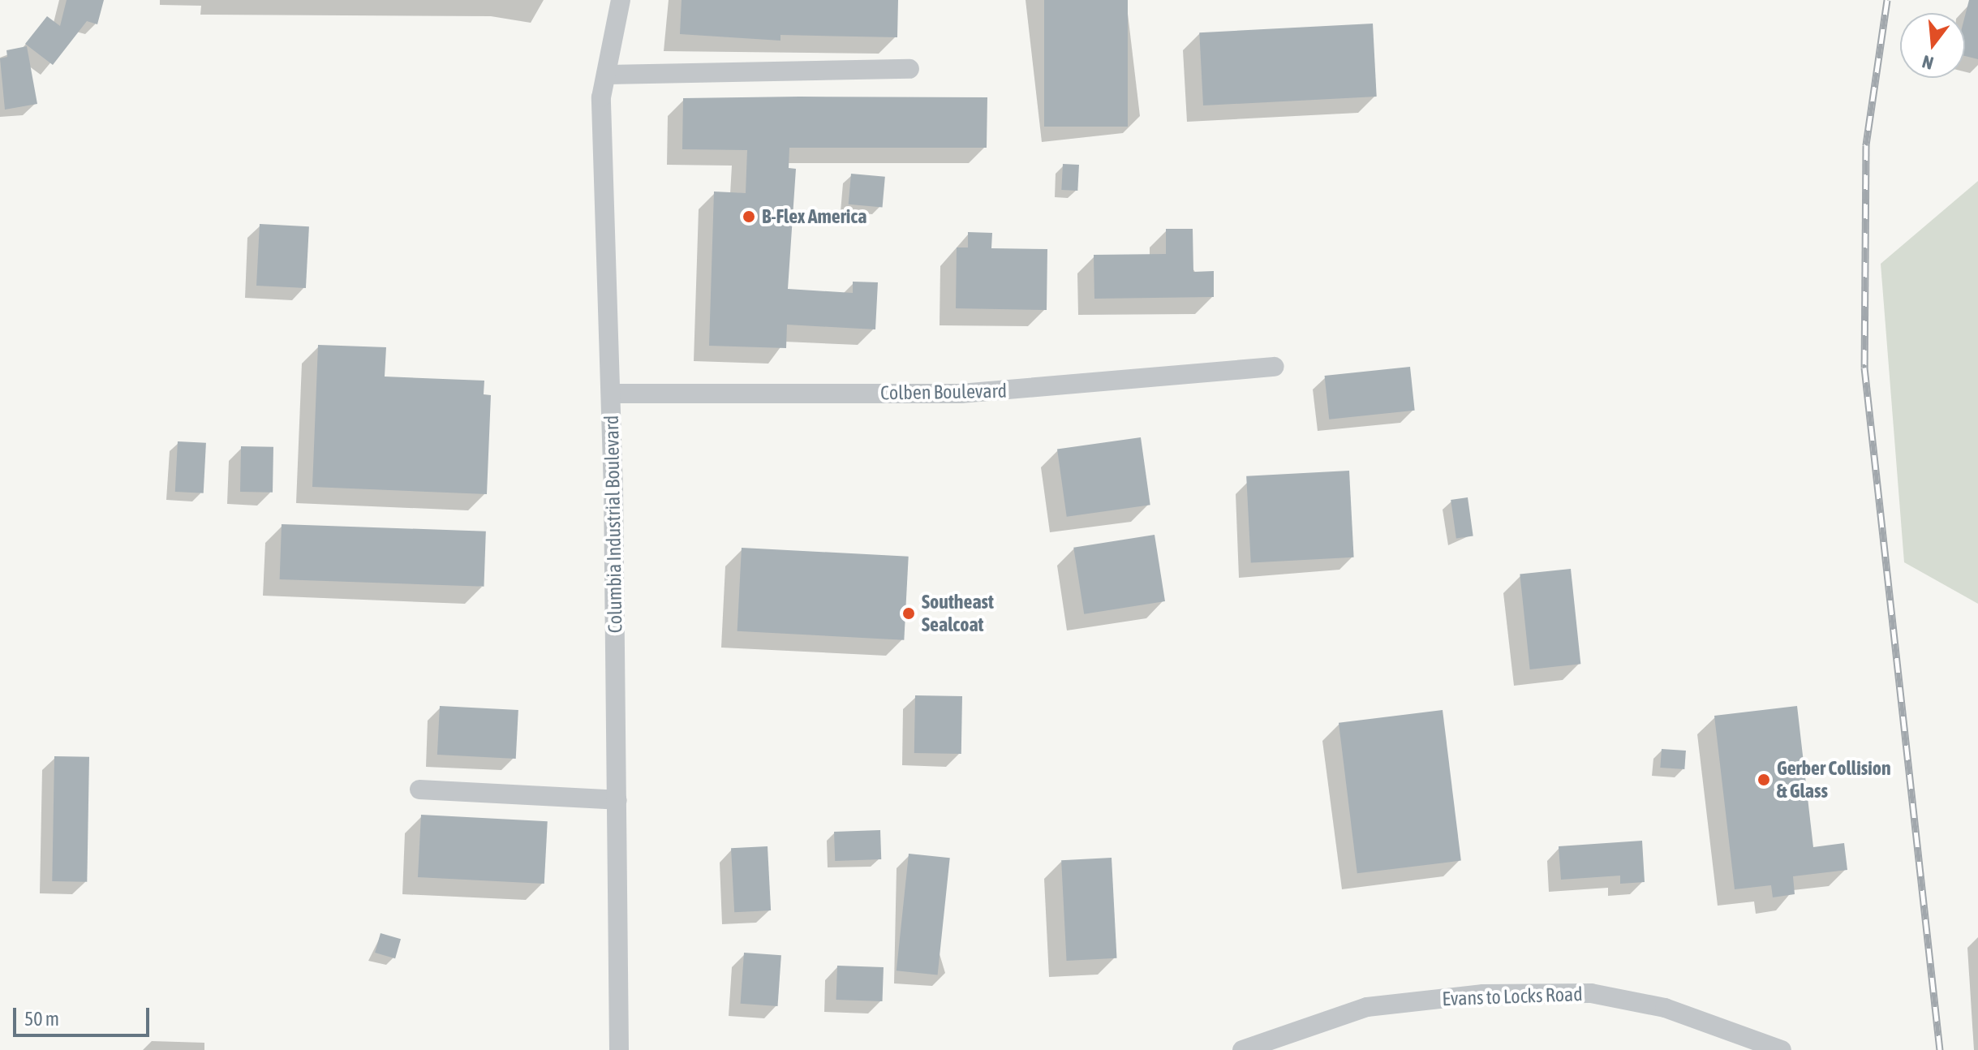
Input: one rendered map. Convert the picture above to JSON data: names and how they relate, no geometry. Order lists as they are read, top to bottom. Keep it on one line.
{"streets":{"street":["Colben Boulevard","Columbia Industrial Boulevard","Evans to Locks Road"]},"crossings":[["Colben Boulevard","Columbia Industrial Boulevard"]],"places":["B-Flex America","Southeast Sealcoat","Gerber Collision & Glass"],"scale_bar":"50 m","north":"bottom"}
